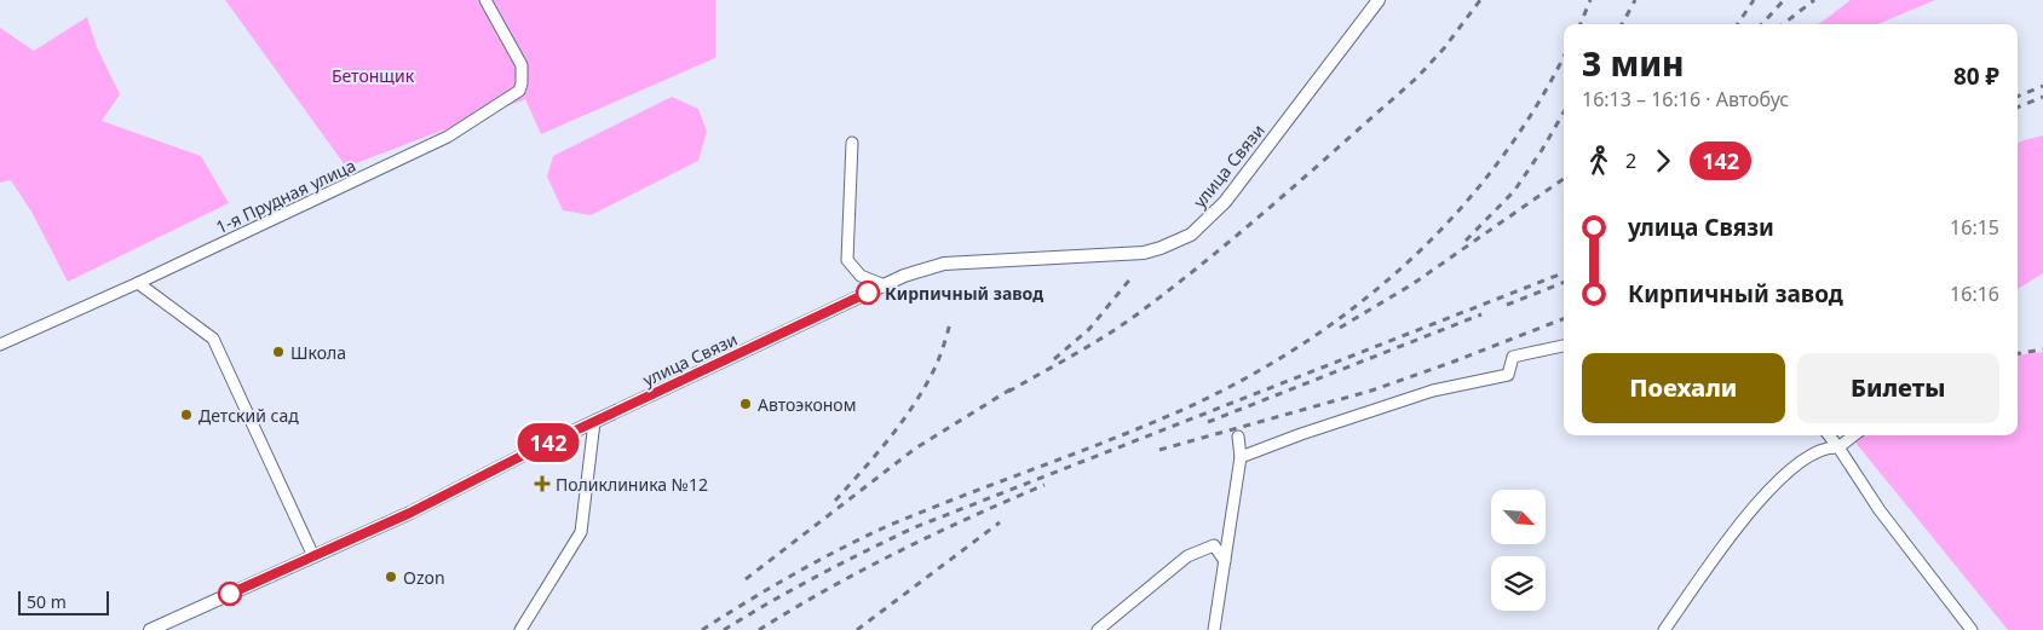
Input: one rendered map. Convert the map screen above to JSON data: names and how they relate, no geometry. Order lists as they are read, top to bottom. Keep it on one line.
{"streets":{"street":["улица Связи","1-я Прудная улица"]},"parks":["Бетонщик"],"places":{"other":["Кирпичный завод","Школа","Автоэконом","Детский сад","Ozon"],"health":["Поликлиника №12"]},"lines":["bus line 142"],"scale_bar":"50 m","north":"bottom right","page":{"on_map":"142","heading":["3 мин","16:13 – 16:16 · Автобус","80 ₽"],"legs":["2","142"],"list":[{"name":"улица Связи","value":"16:15"},{"name":"Кирпичный завод","value":"16:16"}],"buttons":["Поехали","Билеты"],"scale":"50 m"}}
